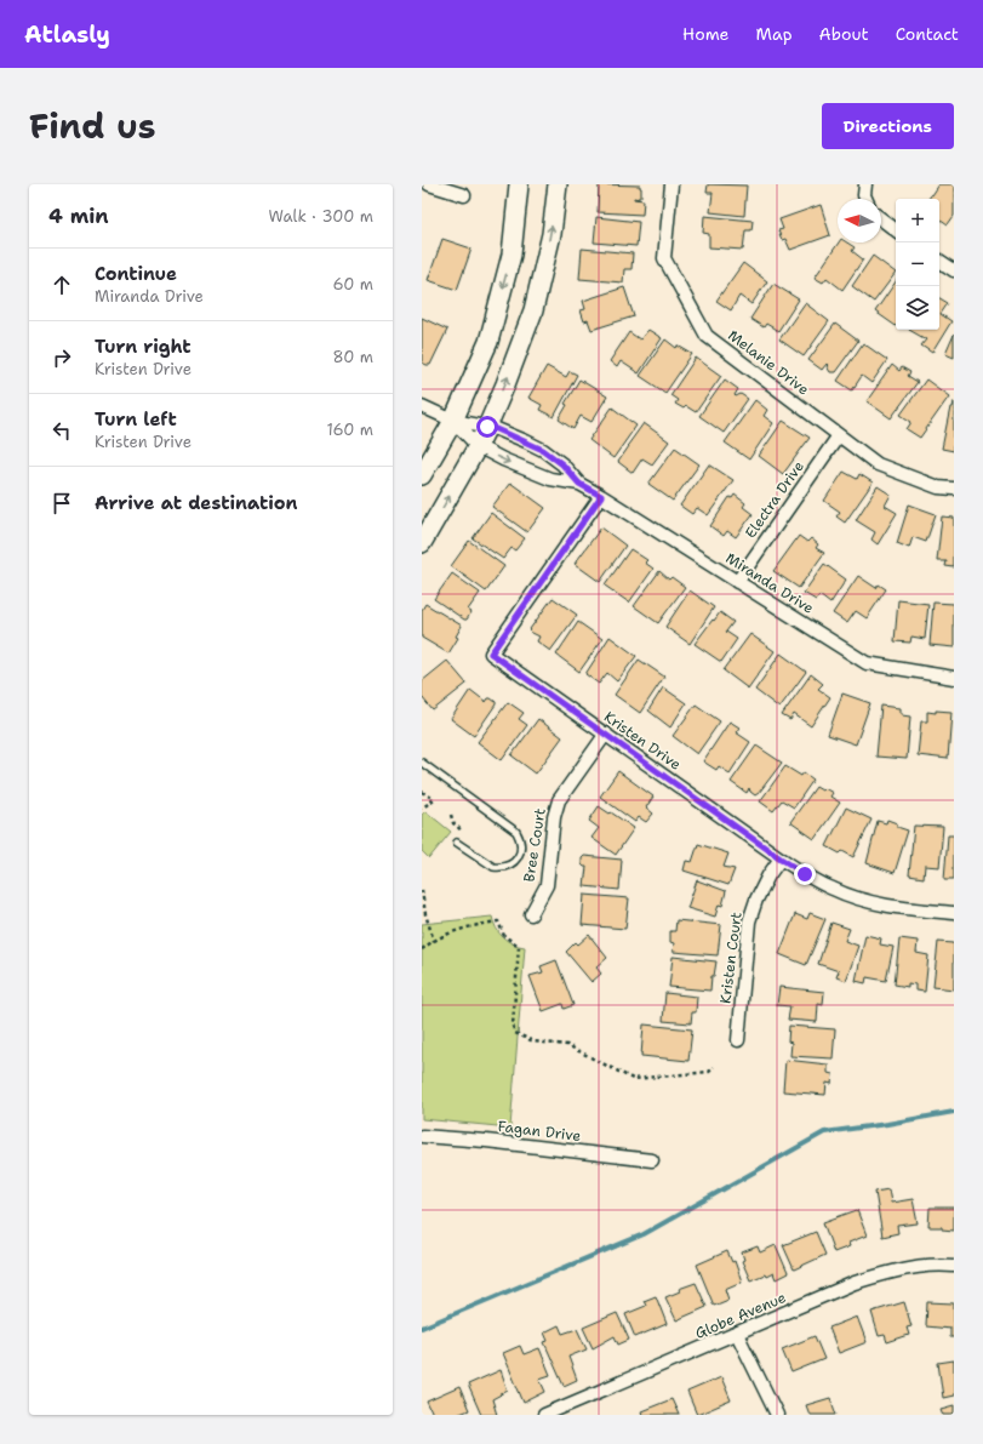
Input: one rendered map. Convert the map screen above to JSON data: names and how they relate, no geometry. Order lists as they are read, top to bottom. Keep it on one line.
{"streets":{"street":["Melanie Drive","Electra Drive","Miranda Drive","Kristen Drive","Bree Court","Kristen Court","Fagan Drive","Globe Avenue"]},"crossings":[["Melanie Drive","Electra Drive"],["Electra Drive","Miranda Drive"],["Miranda Drive","Kristen Drive"],["Kristen Drive","Bree Court"],["Kristen Drive","Kristen Court"]],"north":"left","page":{"header":"Atlasly","nav":["Home","Map","About","Contact"],"title":"Find us","buttons":"Directions","heading":["4 min","Walk · 300 m"],"map_buttons":["+","−"],"list":[["Continue","Miranda Drive","60 m"],["Turn right","Kristen Drive","80 m"],["Turn left","Kristen Drive","160 m"],"Arrive at destination"]}}
